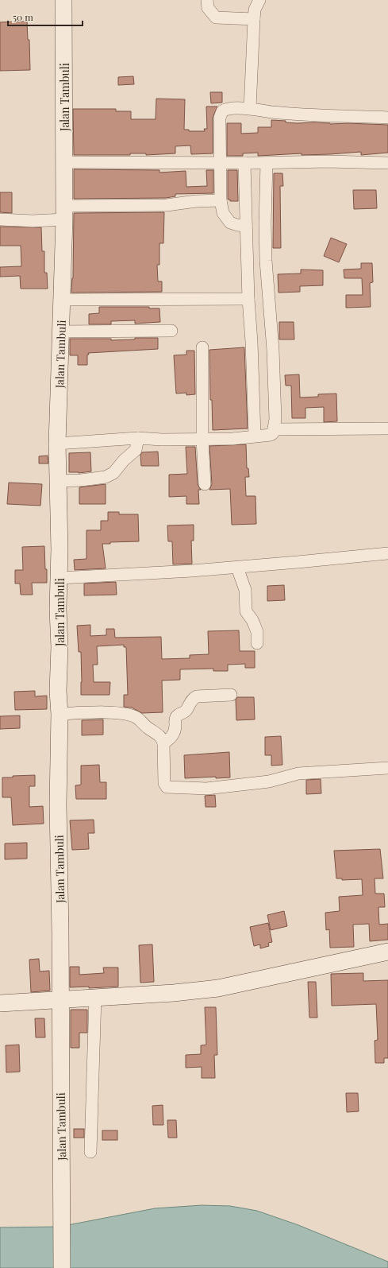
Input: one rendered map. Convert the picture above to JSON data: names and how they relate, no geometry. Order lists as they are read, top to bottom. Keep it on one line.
{"streets":{"street":["Jalan Tambuli"]},"scale_bar":"50 m"}
